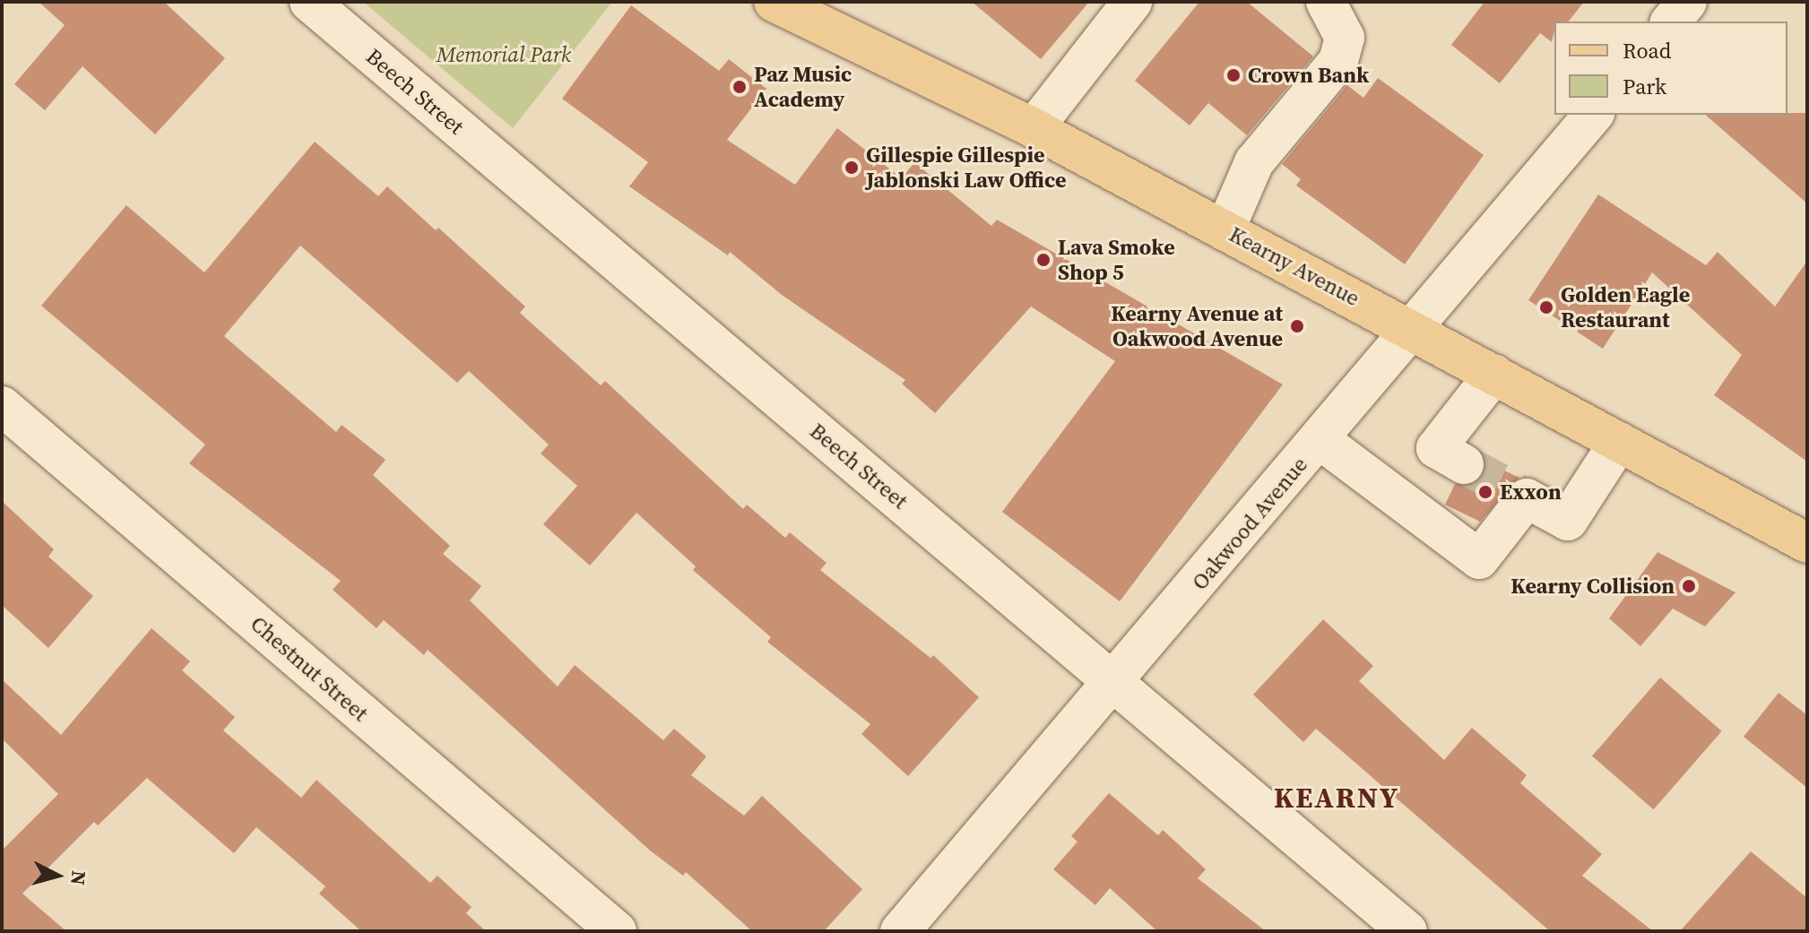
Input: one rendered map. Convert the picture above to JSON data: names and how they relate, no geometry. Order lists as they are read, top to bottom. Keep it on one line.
{"streets":{"main road":["Kearny Avenue"],"street":["Beech Street","Oakwood Avenue","Chestnut Street"]},"crossings":[["Beech Street","Oakwood Avenue"],["Kearny Avenue","Oakwood Avenue"]],"districts":["KEARNY"],"parks":["Memorial Park"],"places":["Crown Bank","Paz Music Academy","Gillespie Gillespie Jablonski Law Office","Lava Smoke Shop 5","Golden Eagle Restaurant","Kearny Avenue at Oakwood Avenue","Exxon","Kearny Collision"],"legend":["Road","Park"],"north":"right"}
